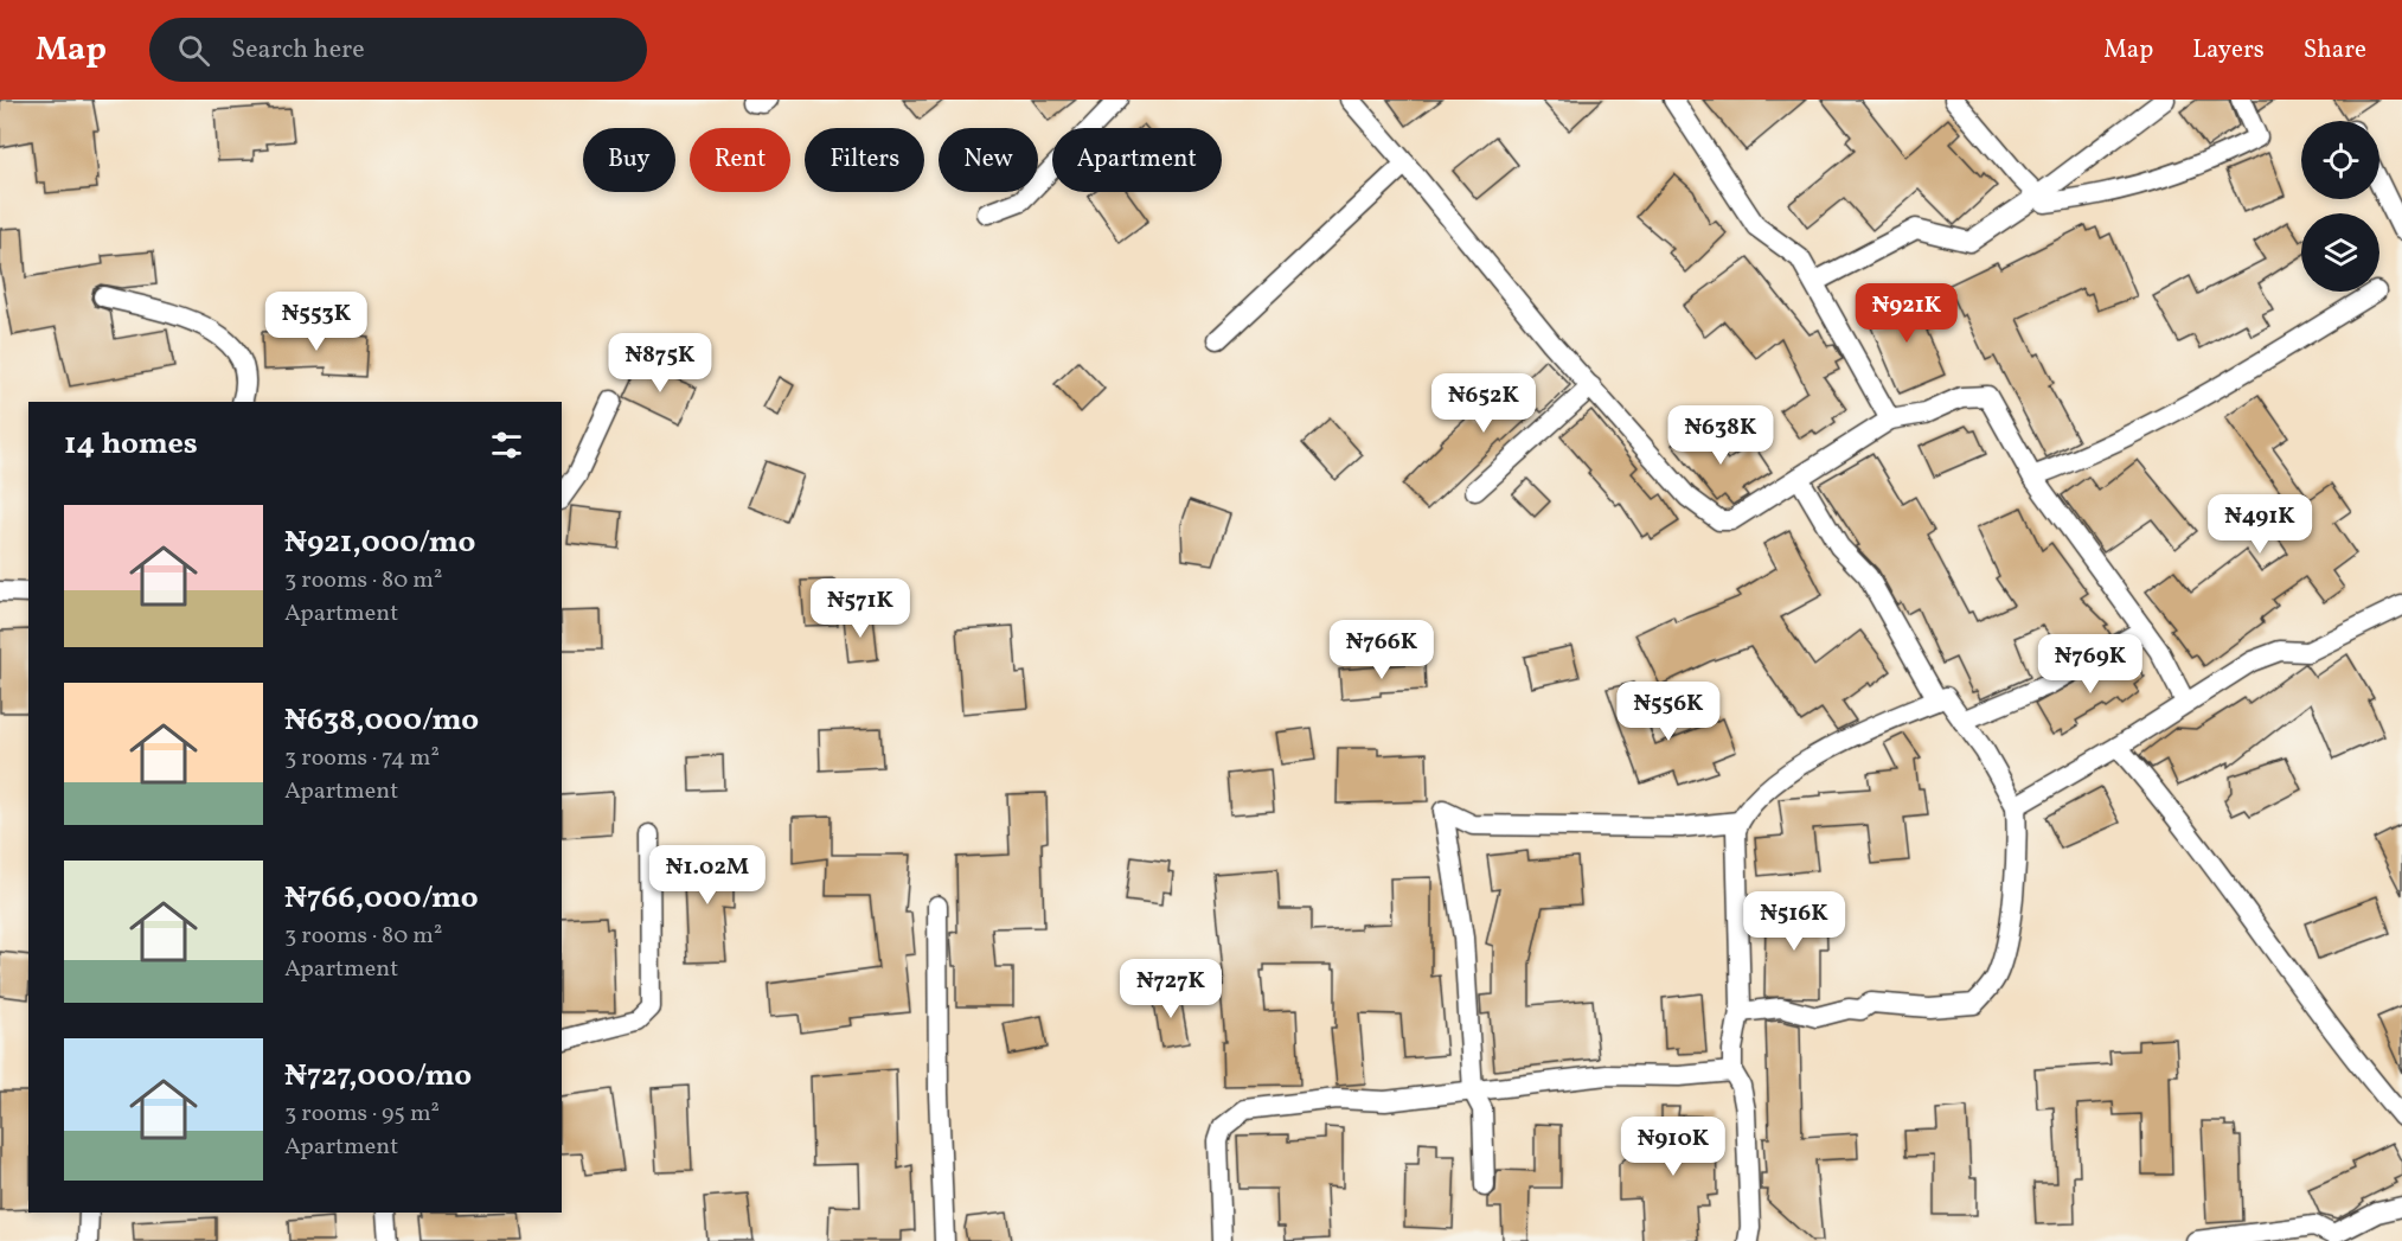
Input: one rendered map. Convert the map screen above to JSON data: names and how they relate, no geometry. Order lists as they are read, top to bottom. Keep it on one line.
{"page":{"header":"Map","search":"Search here","nav":["Map","Layers","Share"],"chip":["Buy","Rent","Filters","New","Apartment"],"price":["₦921K","₦553K","₦875K","₦652K","₦638K","₦491K","₦571K","₦766K","₦769K","₦556K","₦1.02M","₦516K","₦727K","₦910K"],"heading":"14 homes","list":[{"name":"₦921,000/mo","note":"3 rooms · 80 m² · Apartment"},{"name":"₦638,000/mo","note":"3 rooms · 74 m² · Apartment"},{"name":"₦766,000/mo","note":"3 rooms · 80 m² · Apartment"},{"name":"₦727,000/mo","note":"3 rooms · 95 m² · Apartment"}]}}
